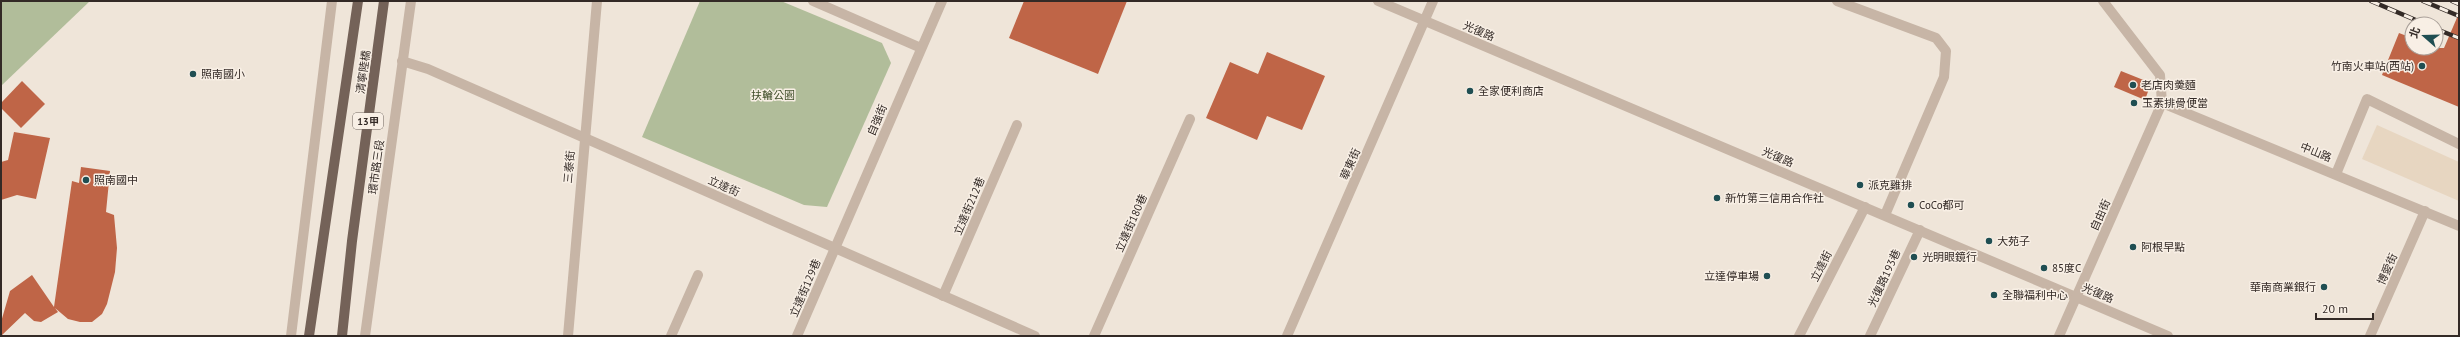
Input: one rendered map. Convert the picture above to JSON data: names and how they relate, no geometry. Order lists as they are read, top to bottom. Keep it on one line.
{"streets":{"main road":["清寧陸橋","13甲"],"street":["光復路","自強街","中山路","華東街","環市路三段","三泰街","立達街","立達街212巷","自由街","立達街180巷","博愛街","光復路193巷","立達街129巷"]},"crossings":[["光復路","華東街"],["光復路","立達街"],["光復路","自由街"],["光復路","光復路193巷"],["自強街","立達街"],["自強街","立達街129巷"],["中山路","自由街"],["中山路","博愛街"],["環市路三段","立達街"],["三泰街","立達街"],["立達街","立達街212巷"],["立達街","立達街129巷"]],"parks":["扶輪公園"],"places":["竹南火車站(西站)","照南國小","老店肉羮麵","全家便利商店","玉素排骨便當","照南國中","派克雞排","新竹第三信用合作社","CoCo都可","大苑子","阿根早點","光明眼鏡行","85度C","立達停車場","華南商業銀行","全聯福利中心"],"scale_bar":"20 m","north":"left"}
